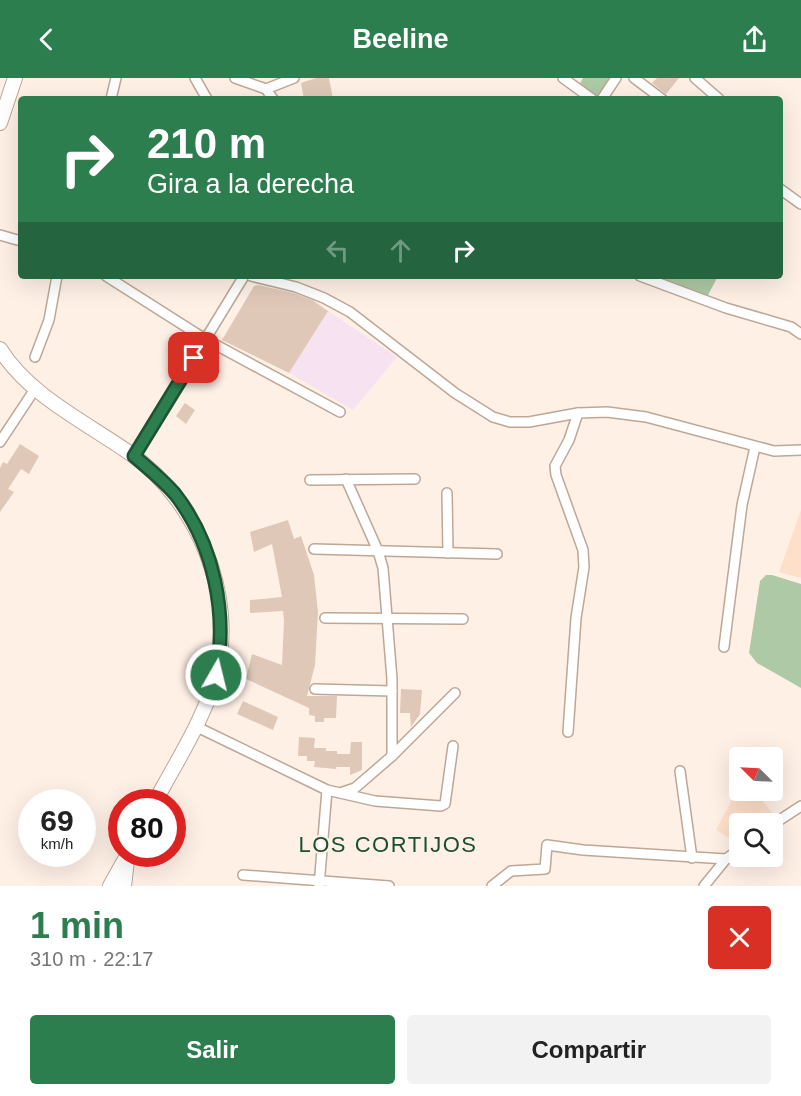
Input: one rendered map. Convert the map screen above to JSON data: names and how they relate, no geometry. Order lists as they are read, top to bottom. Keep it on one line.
{"districts":["LOS CORTIJOS"],"north":"top left","page":{"header":"Beeline","turn":["210 m","Gira a la derecha"],"speed":"69 km/h","limit":"80","heading":["1 min","310 m · 22:17"],"buttons":["Salir","Compartir"]}}
